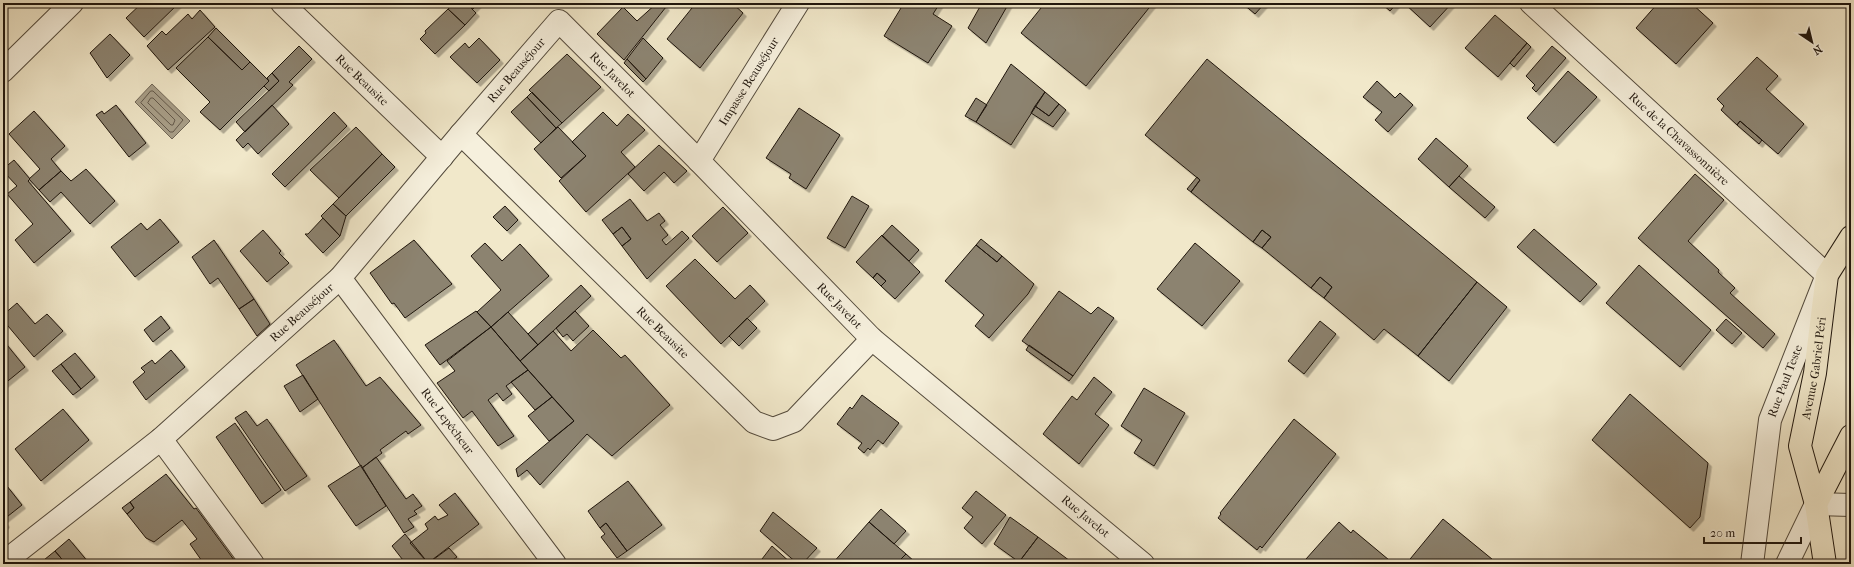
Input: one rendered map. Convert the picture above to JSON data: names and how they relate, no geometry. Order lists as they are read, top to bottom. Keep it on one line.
{"streets":{"main road":["Avenue Gabriel Péri"],"street":["Rue Beauséjour","Rue Javelot","Rue Beausite","Impasse Beauséjour","Rue de la Chavassonnière","Rue Paul Teste","Rue Lepêcheur"]},"crossings":[["Rue Beauséjour","Rue Javelot"],["Rue Beauséjour","Rue Beausite"],["Rue Beauséjour","Rue Lepêcheur"],["Rue Javelot","Rue Beausite"],["Rue Javelot","Impasse Beauséjour"],["Rue de la Chavassonnière","Avenue Gabriel Péri"],["Rue de la Chavassonnière","Rue Paul Teste"],["Avenue Gabriel Péri","Rue Paul Teste"]],"scale_bar":"20 m","north":"bottom right"}
